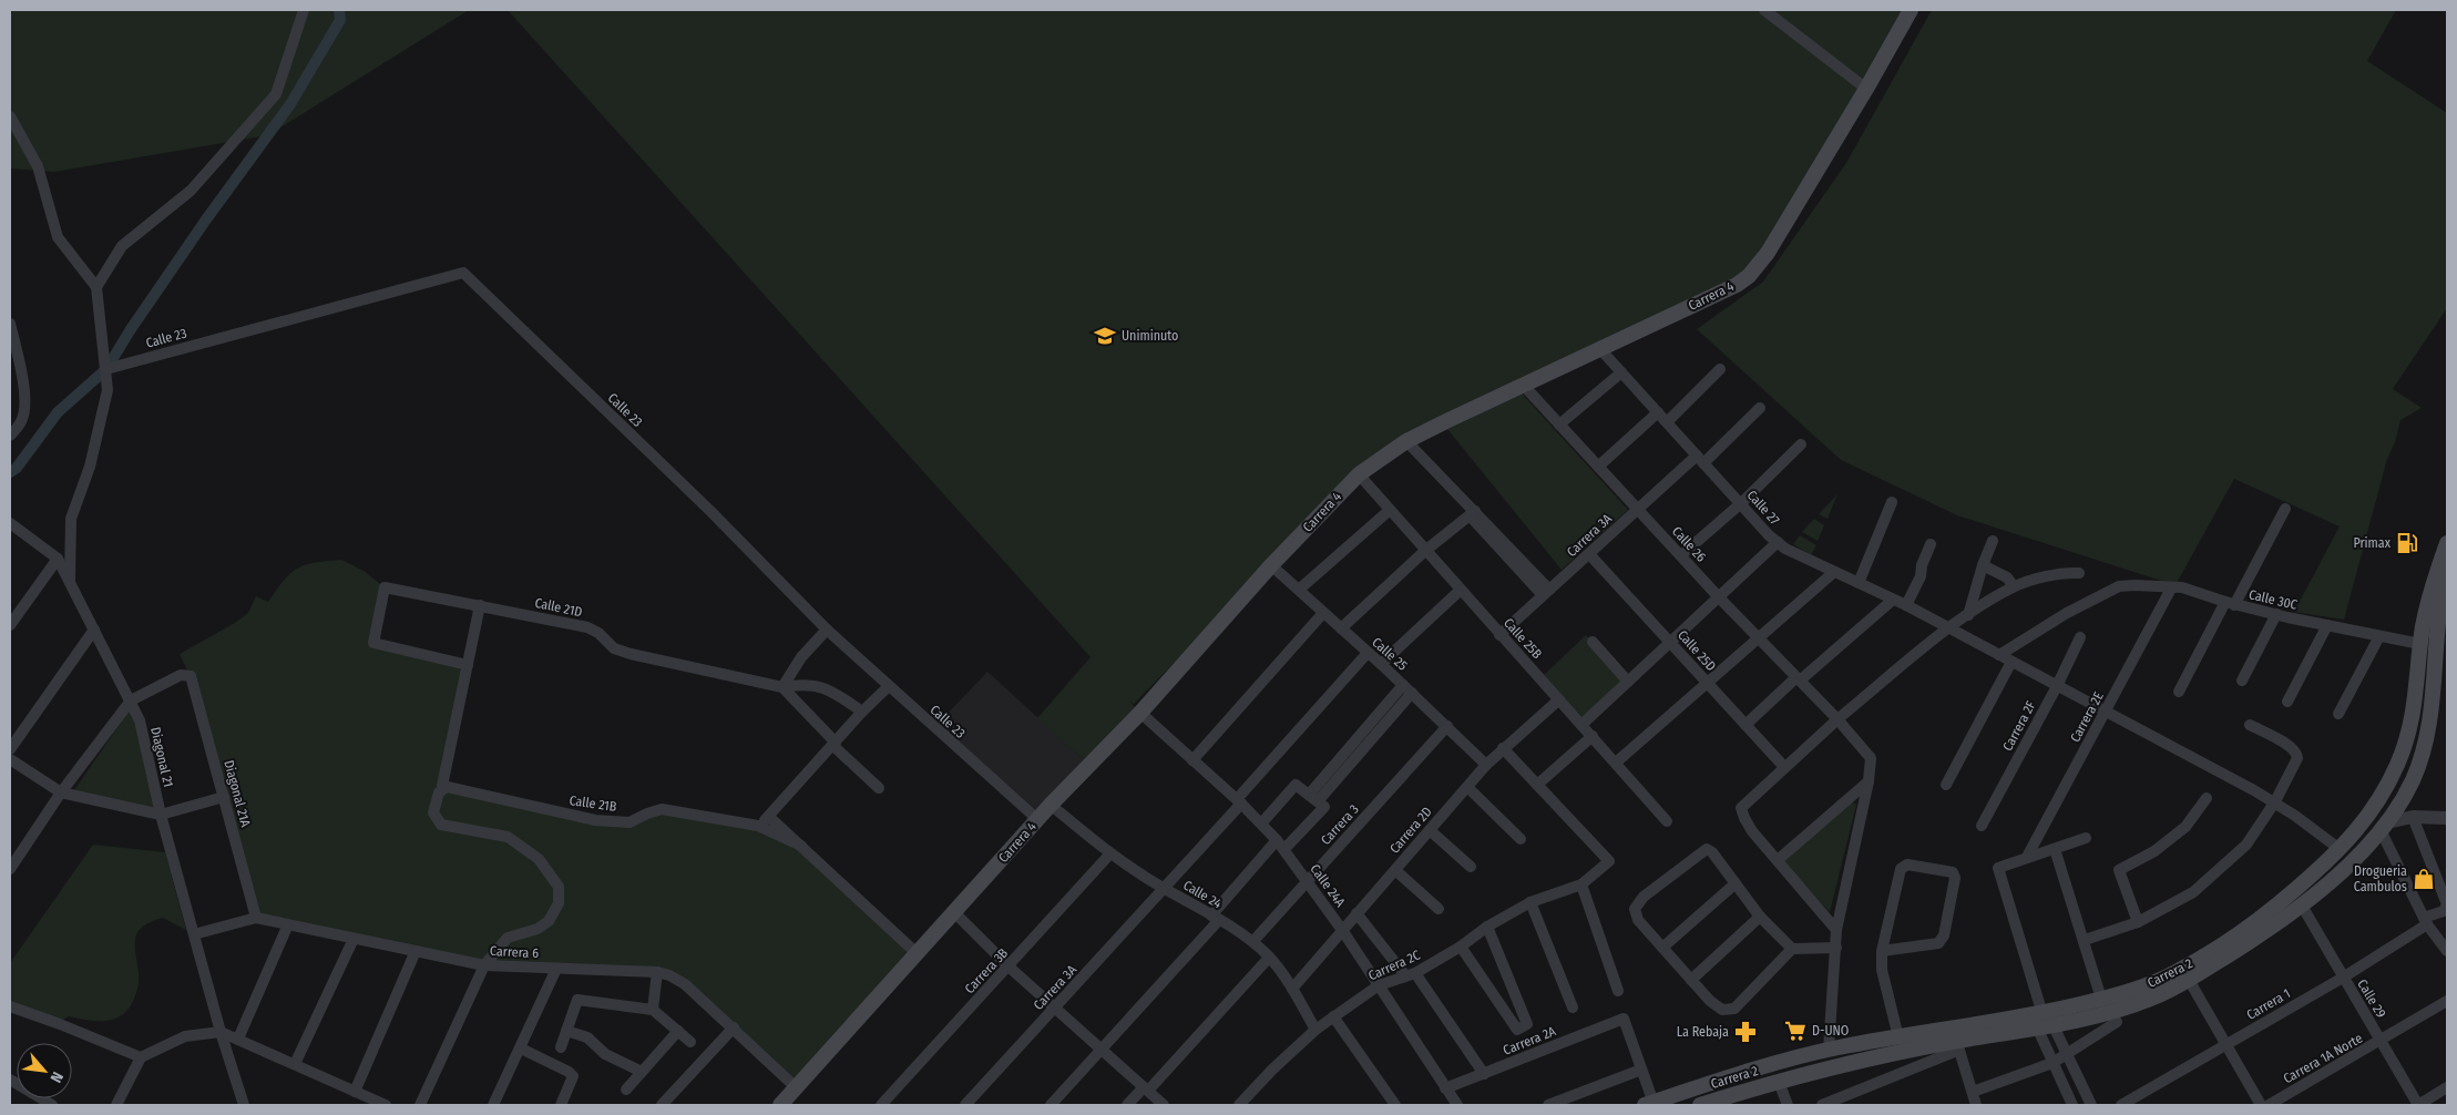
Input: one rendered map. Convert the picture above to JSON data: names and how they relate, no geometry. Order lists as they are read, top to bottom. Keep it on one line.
{"streets":{"main road":["Carrera 4","Carrera 2"],"street":["Calle 23","Calle 27","Carrera 3A","Calle 26","Calle 30C","Calle 21D","Calle 25B","Calle 25D","Calle 25","Carrera 2E","Carrera 2F","Diagonal 21","Diagonal 21A","Calle 21B","Carrera 3","Carrera 2D","Calle 24A","Calle 24","Carrera 6","Carrera 2C","Carrera 3B","Calle 29","Carrera 1","Carrera 2A","Carrera 1A Norte"]},"crossings":[["Carrera 4","Calle 23"],["Carrera 4","Calle 27"],["Carrera 4","Calle 26"],["Carrera 4","Calle 25B"],["Carrera 4","Calle 25"],["Carrera 4","Calle 21B"],["Carrera 4","Calle 24A"],["Carrera 4","Calle 24"],["Carrera 4","Carrera 6"],["Calle 27","Carrera 3A"],["Calle 27","Calle 30C"],["Calle 27","Carrera 2E"],["Calle 27","Carrera 2F"],["Calle 27","Carrera 2"],["Carrera 3A","Calle 26"],["Carrera 3A","Calle 25B"],["Carrera 3A","Calle 25D"],["Carrera 3A","Calle 24"],["Calle 26","Carrera 2"],["Calle 30C","Carrera 2E"],["Calle 30C","Carrera 2"],["Calle 25B","Carrera 2D"],["Calle 25","Carrera 3"],["Calle 25","Carrera 2D"],["Diagonal 21","Diagonal 21A"],["Diagonal 21","Carrera 6"],["Diagonal 21A","Carrera 6"],["Carrera 3","Calle 24A"],["Carrera 3","Calle 24"],["Carrera 2D","Calle 24A"],["Carrera 2D","Calle 24"],["Calle 24A","Carrera 2C"],["Calle 24A","Carrera 2A"],["Calle 24","Carrera 2C"],["Calle 24","Carrera 3B"],["Carrera 2","Calle 29"],["Calle 29","Carrera 1"],["Calle 29","Carrera 1A Norte"]],"places":{"school or university":["Uniminuto"],"fuel station":["Primax"],"shop":["Drogueria Cambulos"],"supermarket":["D-UNO"],"pharmacy":["La Rebaja"]},"north":"bottom right"}
